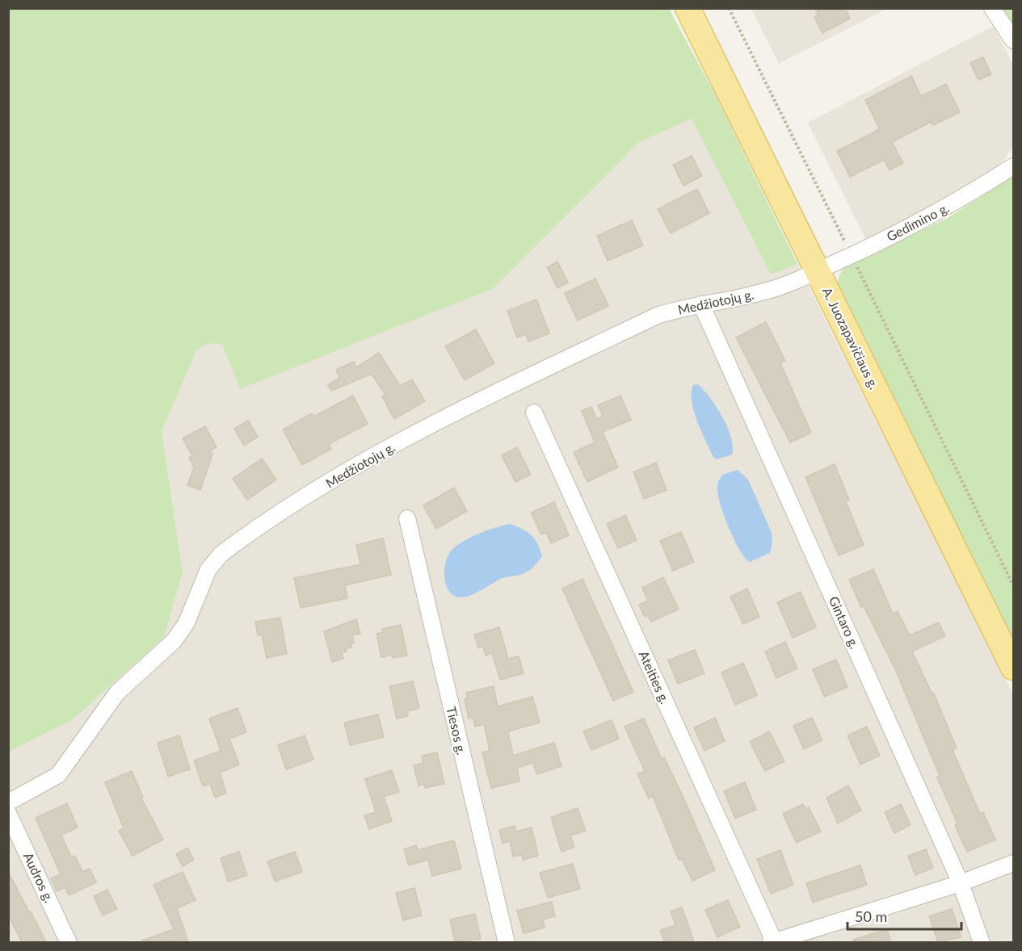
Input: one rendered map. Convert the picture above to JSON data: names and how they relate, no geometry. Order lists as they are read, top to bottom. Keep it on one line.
{"streets":{"main road":["A. Juozapavičiaus g."],"street":["Gedimino g.","Medžiotojų g.","Gintaro g.","Ateities g.","Tiesos g.","Audros g."]},"crossings":[["Gedimino g.","Medžiotojų g."],["Gedimino g.","A. Juozapavičiaus g."],["Medžiotojų g.","A. Juozapavičiaus g."],["Medžiotojų g.","Gintaro g."]],"scale_bar":"50 m"}
